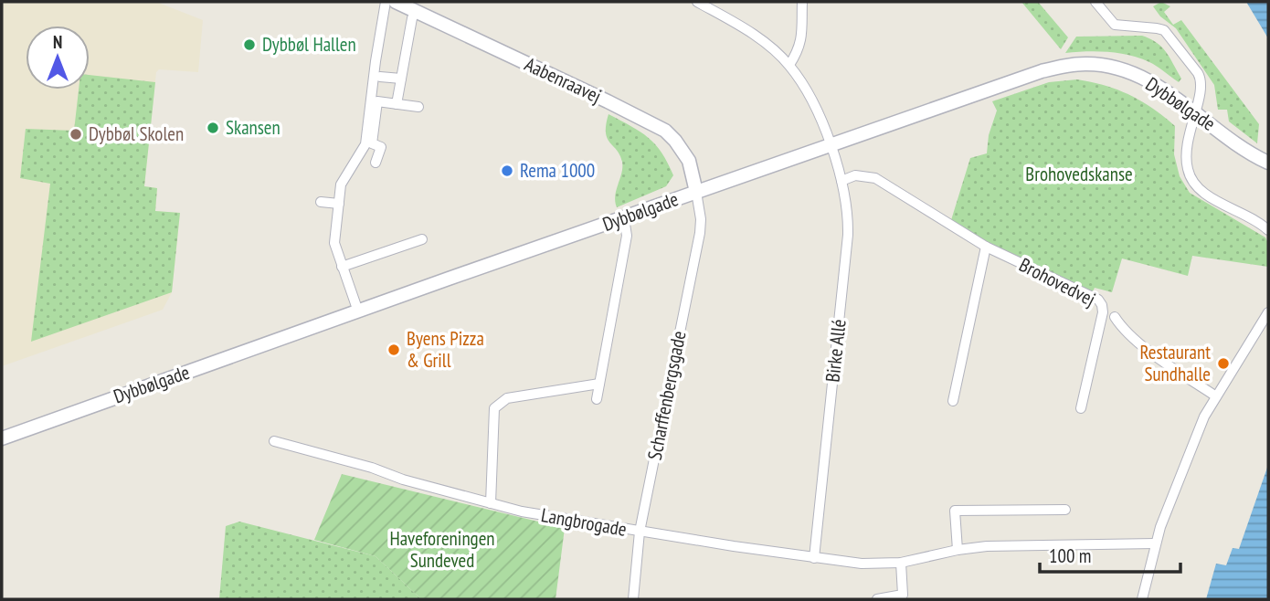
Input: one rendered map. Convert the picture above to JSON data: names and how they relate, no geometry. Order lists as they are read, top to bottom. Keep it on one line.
{"streets":{"street":["Aabenraavej","Dybbølgade","Brohovedvej","Birke Allé","Scharffenbergsgade","Langbrogade"]},"crossings":[["Aabenraavej","Dybbølgade"],["Aabenraavej","Scharffenbergsgade"],["Dybbølgade","Birke Allé"],["Dybbølgade","Scharffenbergsgade"],["Brohovedvej","Birke Allé"],["Birke Allé","Langbrogade"],["Scharffenbergsgade","Langbrogade"]],"parks":["Brohovedskanse","Haveforeningen Sundeved"],"places":["Dybbøl Hallen","Skansen","Dybbøl Skolen","Rema 1000","Byens Pizza & Grill","Restaurant Sundhalle"],"scale_bar":"100 m","north":"top"}
